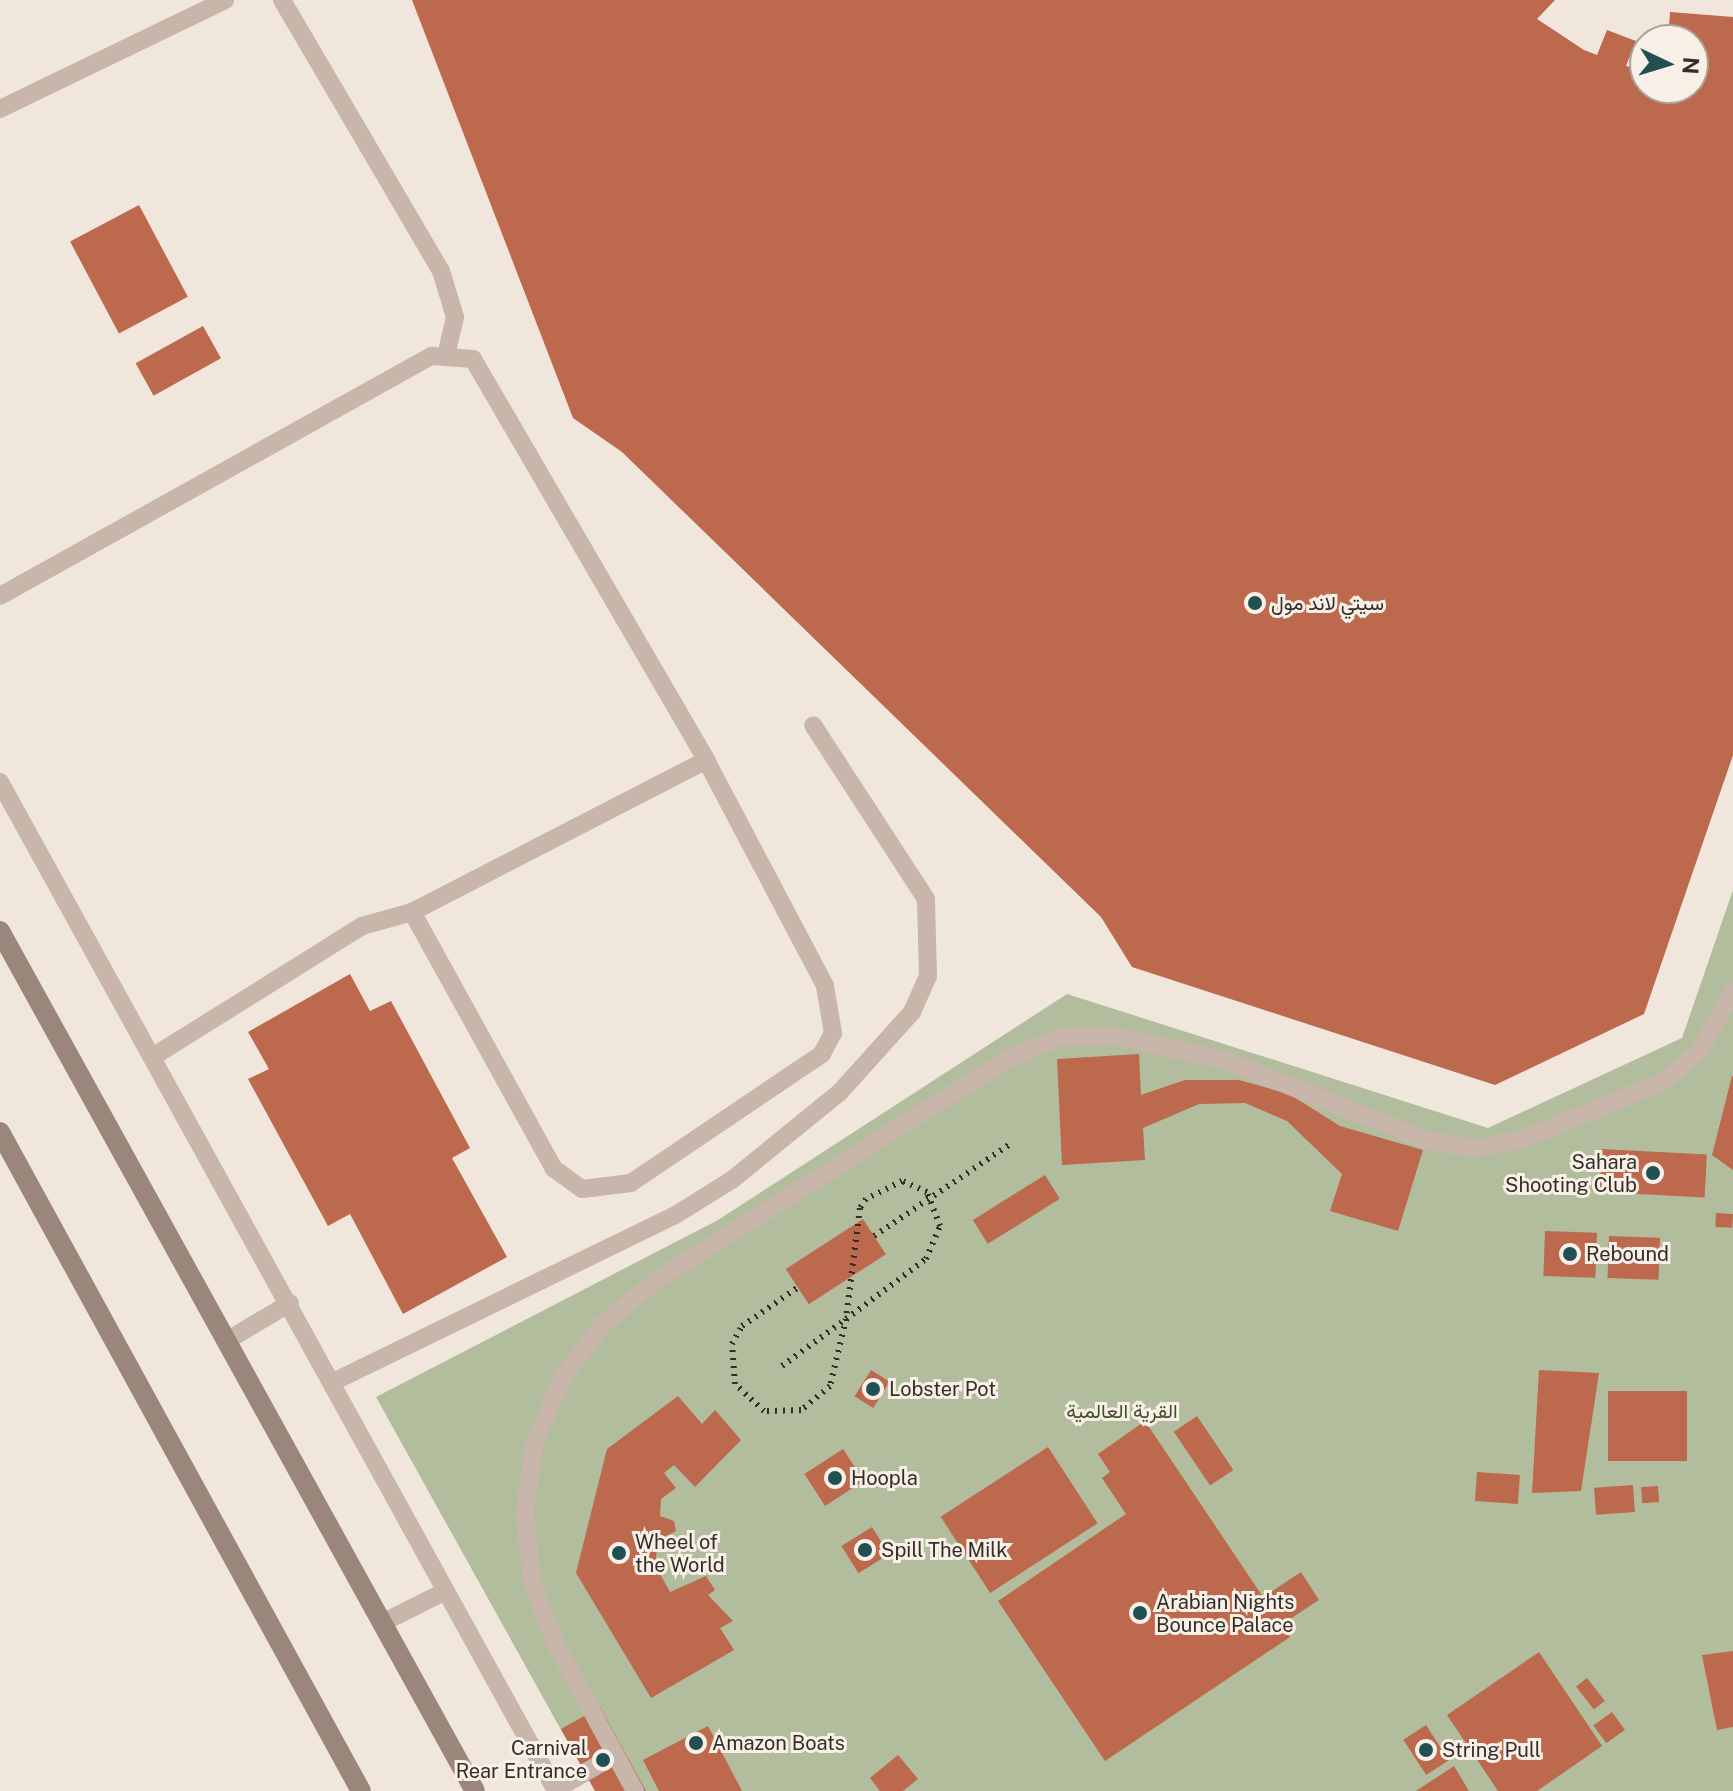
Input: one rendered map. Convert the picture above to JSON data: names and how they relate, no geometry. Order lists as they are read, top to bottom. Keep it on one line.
{"parks":["القرية العالمية"],"places":["سيتي لاند مول","Sahara Shooting Club","Rebound","Lobster Pot","Hoopla","Spill The Milk","Wheel of the World","Arabian Nights Bounce Palace","Amazon Boats","String Pull","Carnival Rear Entrance"],"north":"right"}
